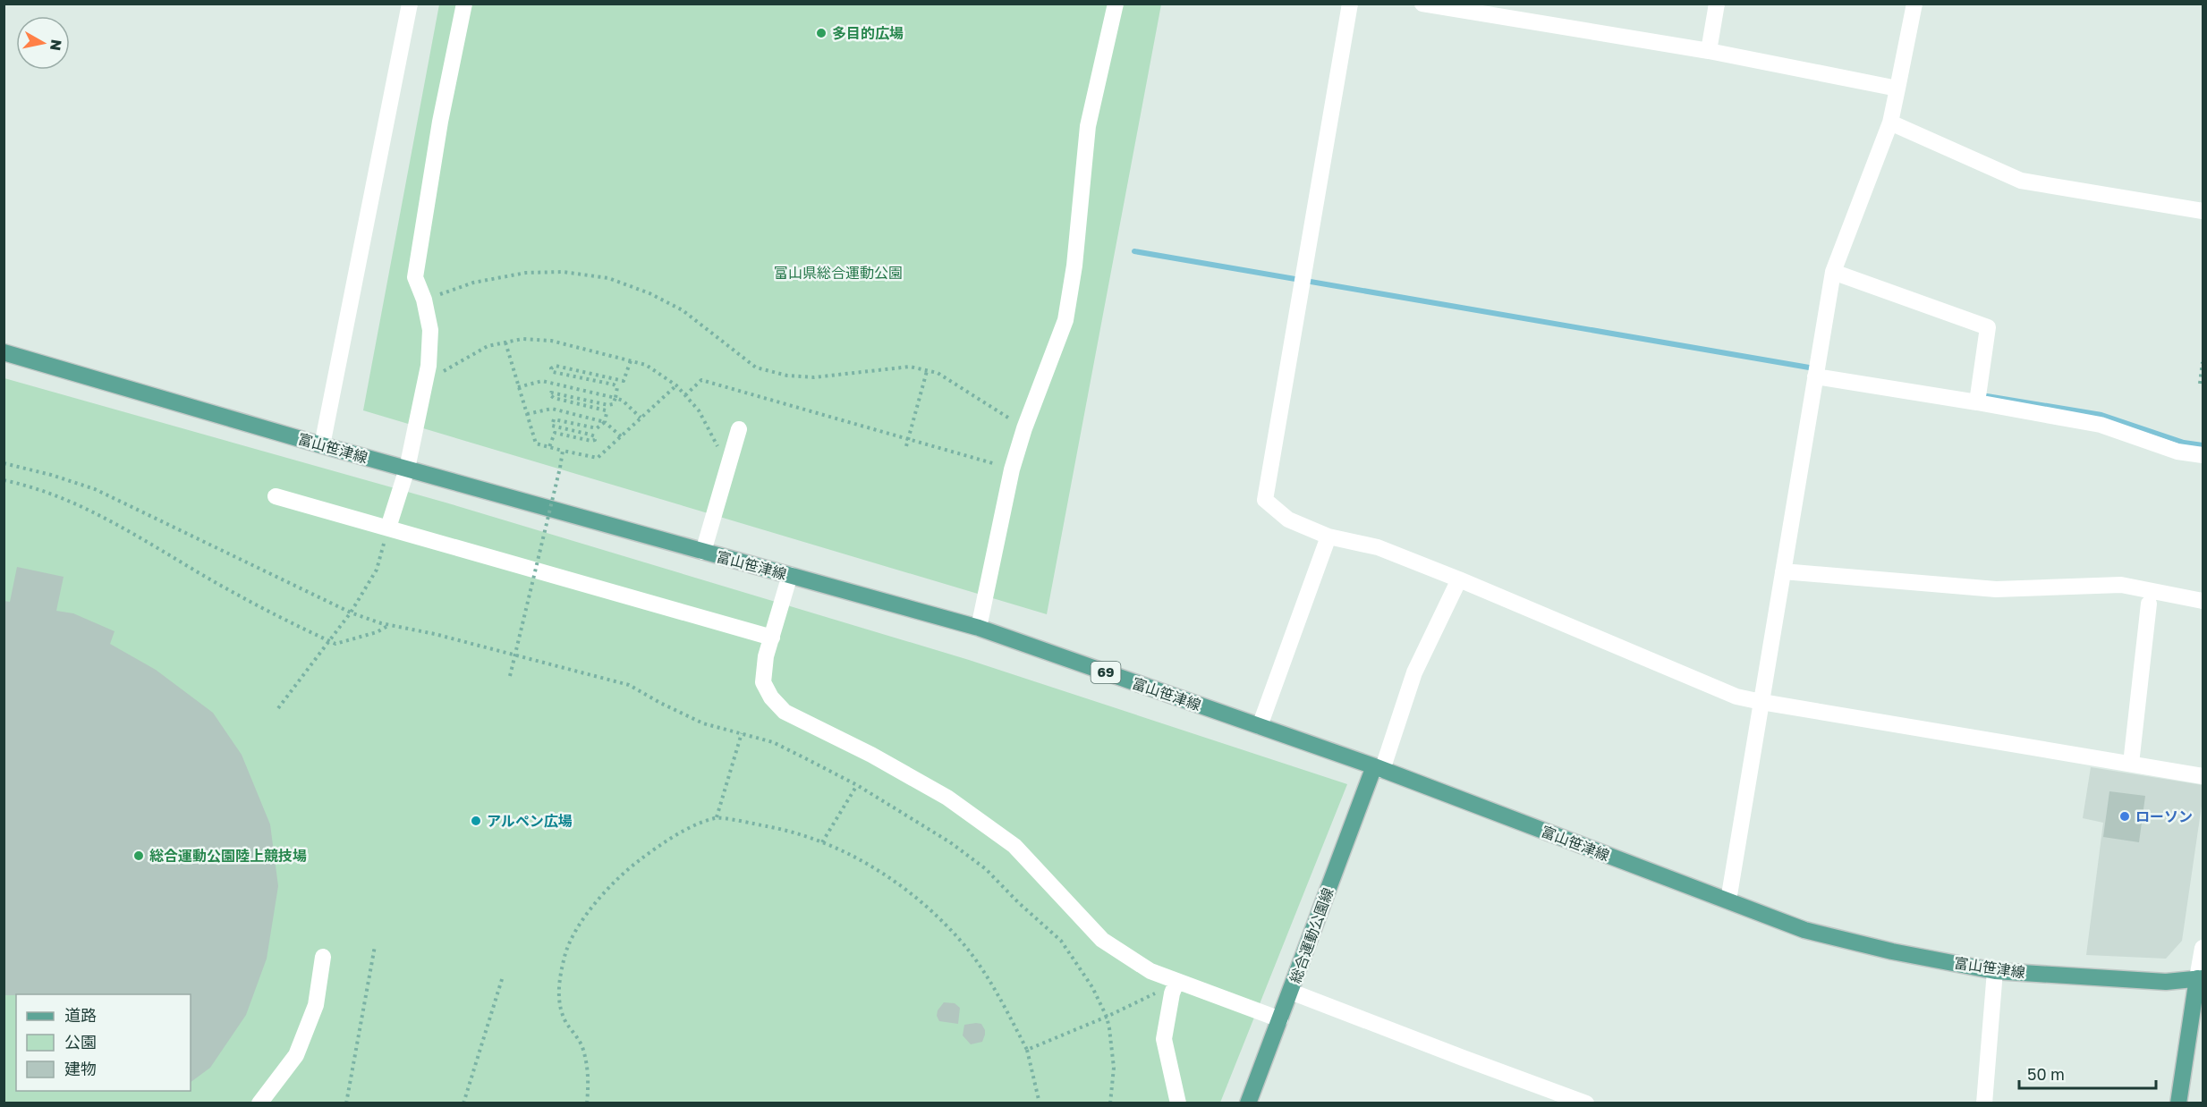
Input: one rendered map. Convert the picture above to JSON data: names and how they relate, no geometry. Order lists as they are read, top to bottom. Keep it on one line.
{"streets":{"main road":["富山笹津線","69","総合運動公園線"]},"crossings":[["富山笹津線","総合運動公園線"]],"parks":["富山県総合運動公園"],"places":["多目的広場","ローソン","アルペン広場","総合運動公園陸上競技場"],"legend":["道路","公園","建物"],"scale_bar":"50 m","north":"right"}
